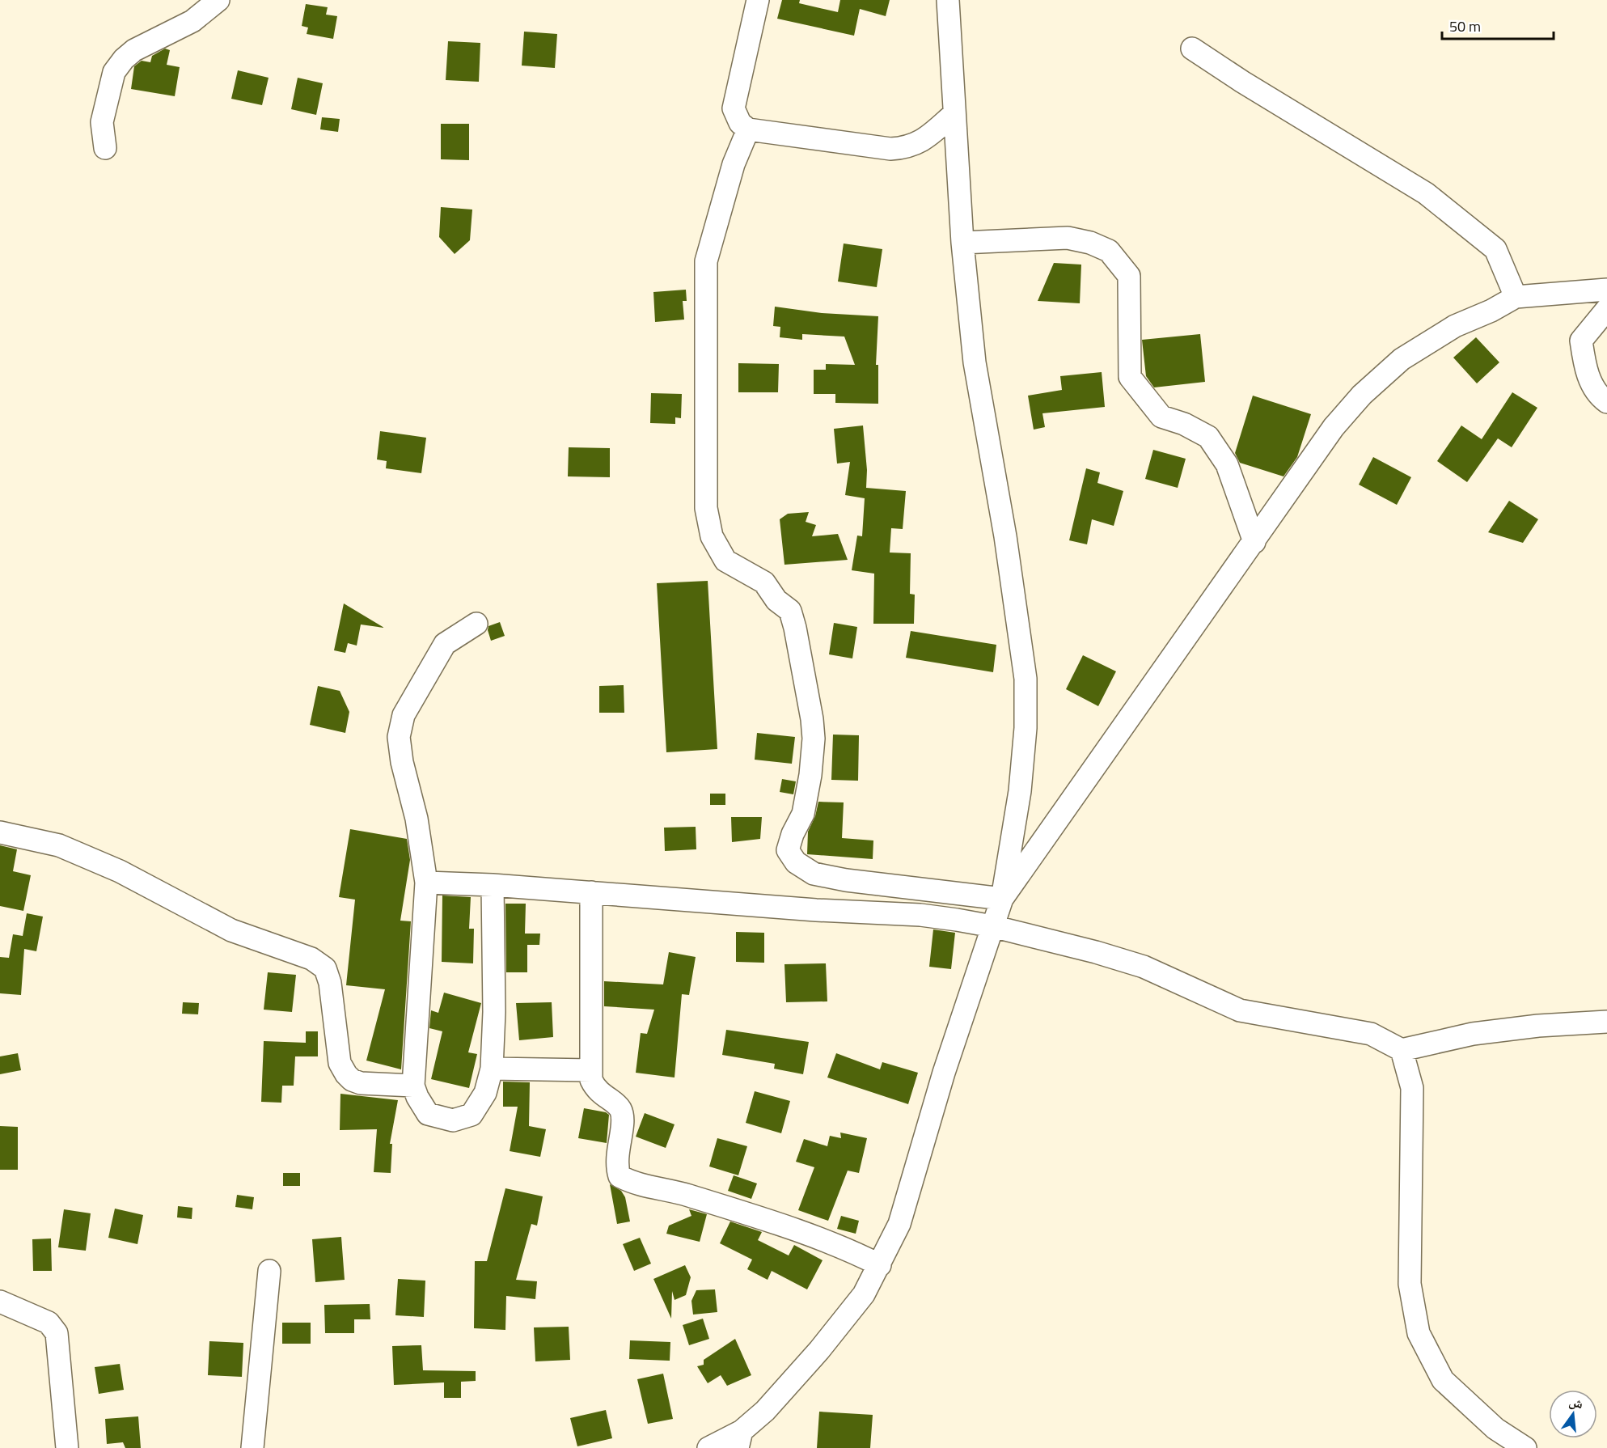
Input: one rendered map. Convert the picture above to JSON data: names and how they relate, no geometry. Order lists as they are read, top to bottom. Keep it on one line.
{"scale_bar":"50 m","north":"top"}
